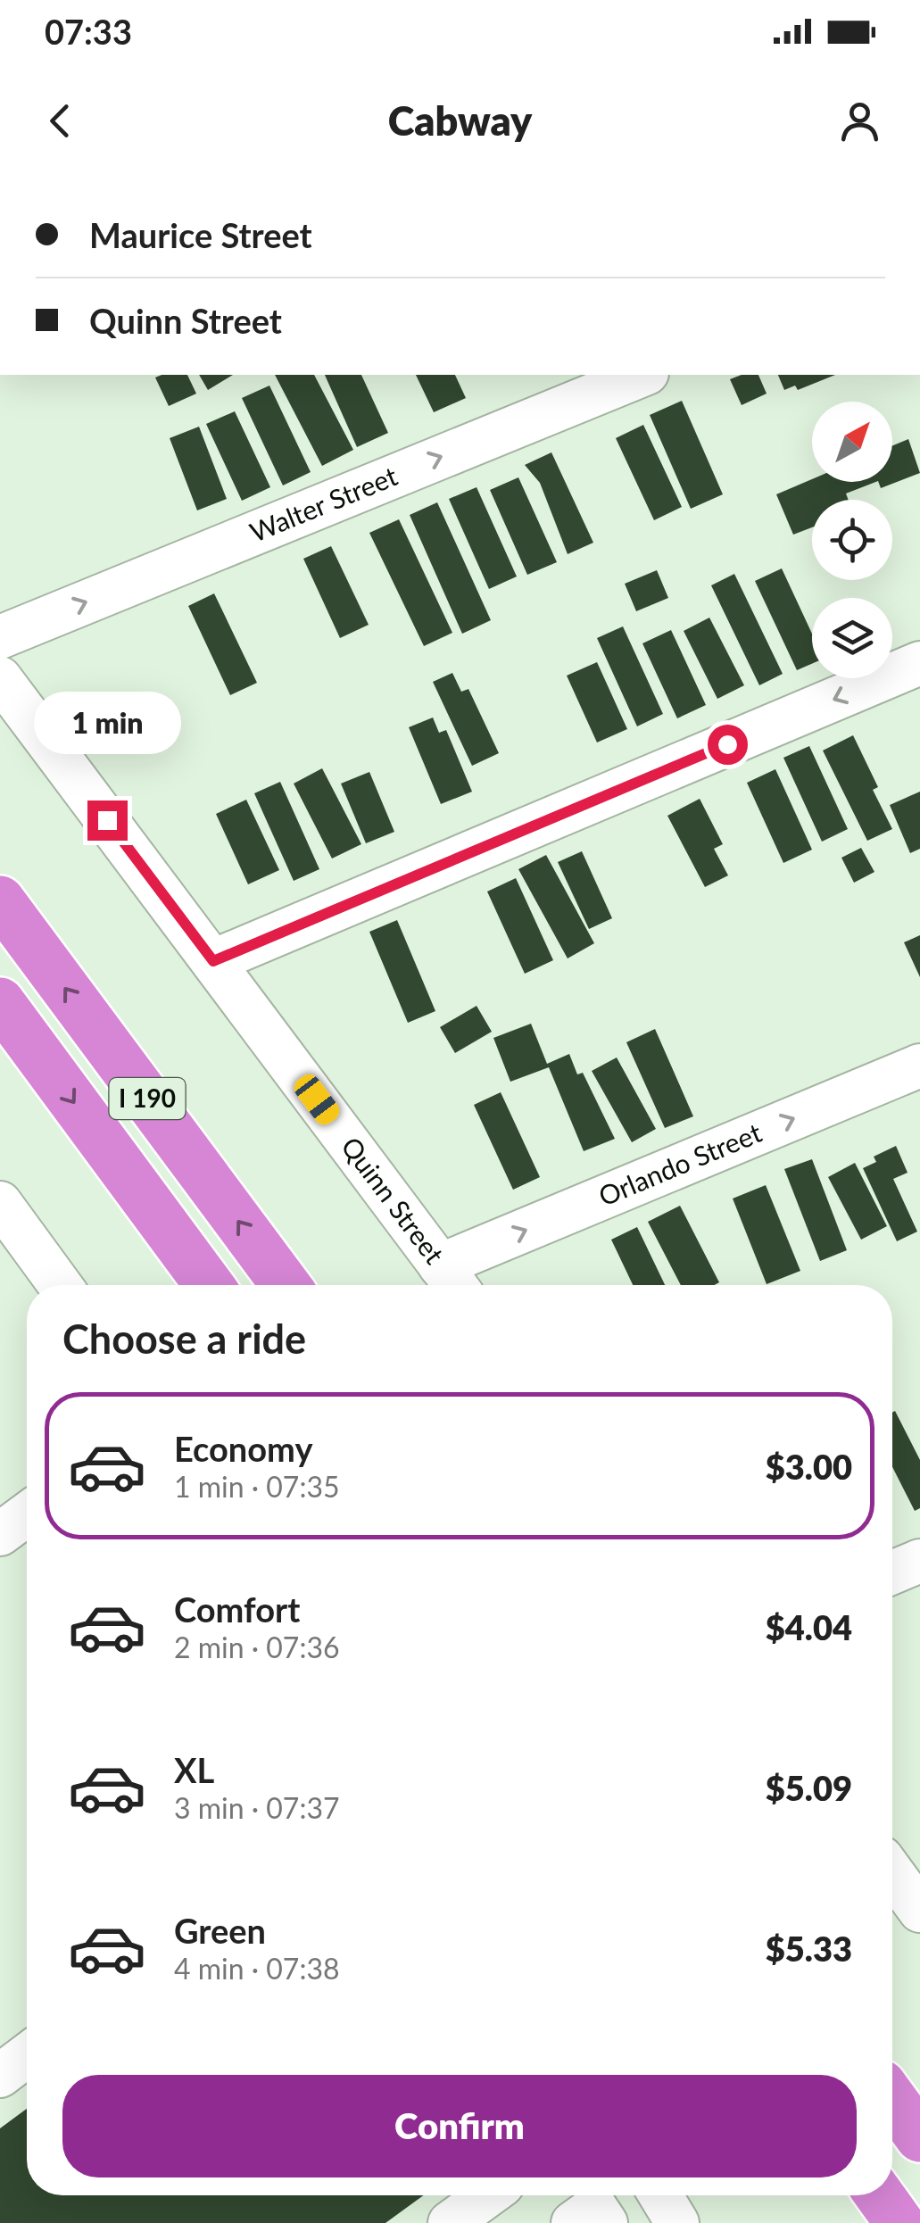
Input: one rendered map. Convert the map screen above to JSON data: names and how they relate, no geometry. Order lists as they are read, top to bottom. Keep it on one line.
{"streets":{"highway":["I 190"],"street":["Walter Street","Orlando Street","Quinn Street"]},"crossings":[["Orlando Street","Quinn Street"]],"north":"top right","page":{"status":"07:33","header":"Cabway","banner":["Maurice Street","Quinn Street"],"bubble":"1 min","heading":"Choose a ride","list":[{"name":"Economy","note":"1 min · 07:35","value":"$3.00"},{"name":"Comfort","note":"2 min · 07:36","value":"$4.04"},{"name":"XL","note":"3 min · 07:37","value":"$5.09"},{"name":"Green","note":"4 min · 07:38","value":"$5.33"}],"buttons":"Confirm"}}
